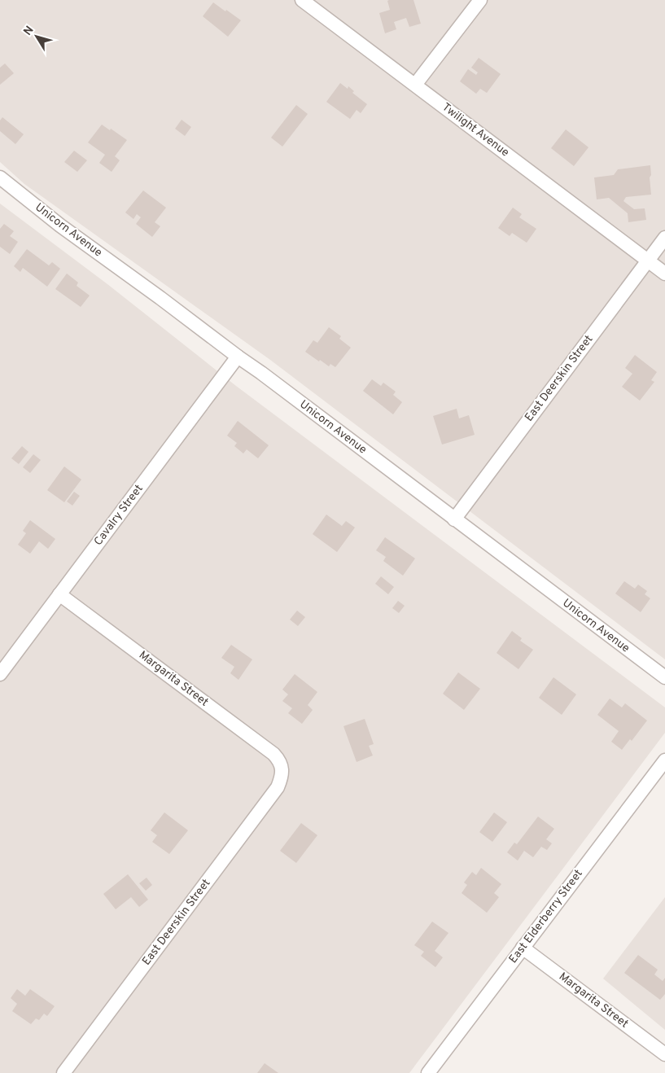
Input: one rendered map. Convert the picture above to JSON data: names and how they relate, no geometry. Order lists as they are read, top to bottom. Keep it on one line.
{"streets":{"street":["Twilight Avenue","Unicorn Avenue","East Deerskin Street","Cavalry Street","Margarita Street","East Elderberry Street"]},"crossings":[["Twilight Avenue","East Deerskin Street"],["Unicorn Avenue","East Deerskin Street"],["Unicorn Avenue","Cavalry Street"],["East Deerskin Street","Margarita Street"],["Cavalry Street","Margarita Street"],["Margarita Street","East Elderberry Street"]],"north":"top left"}
